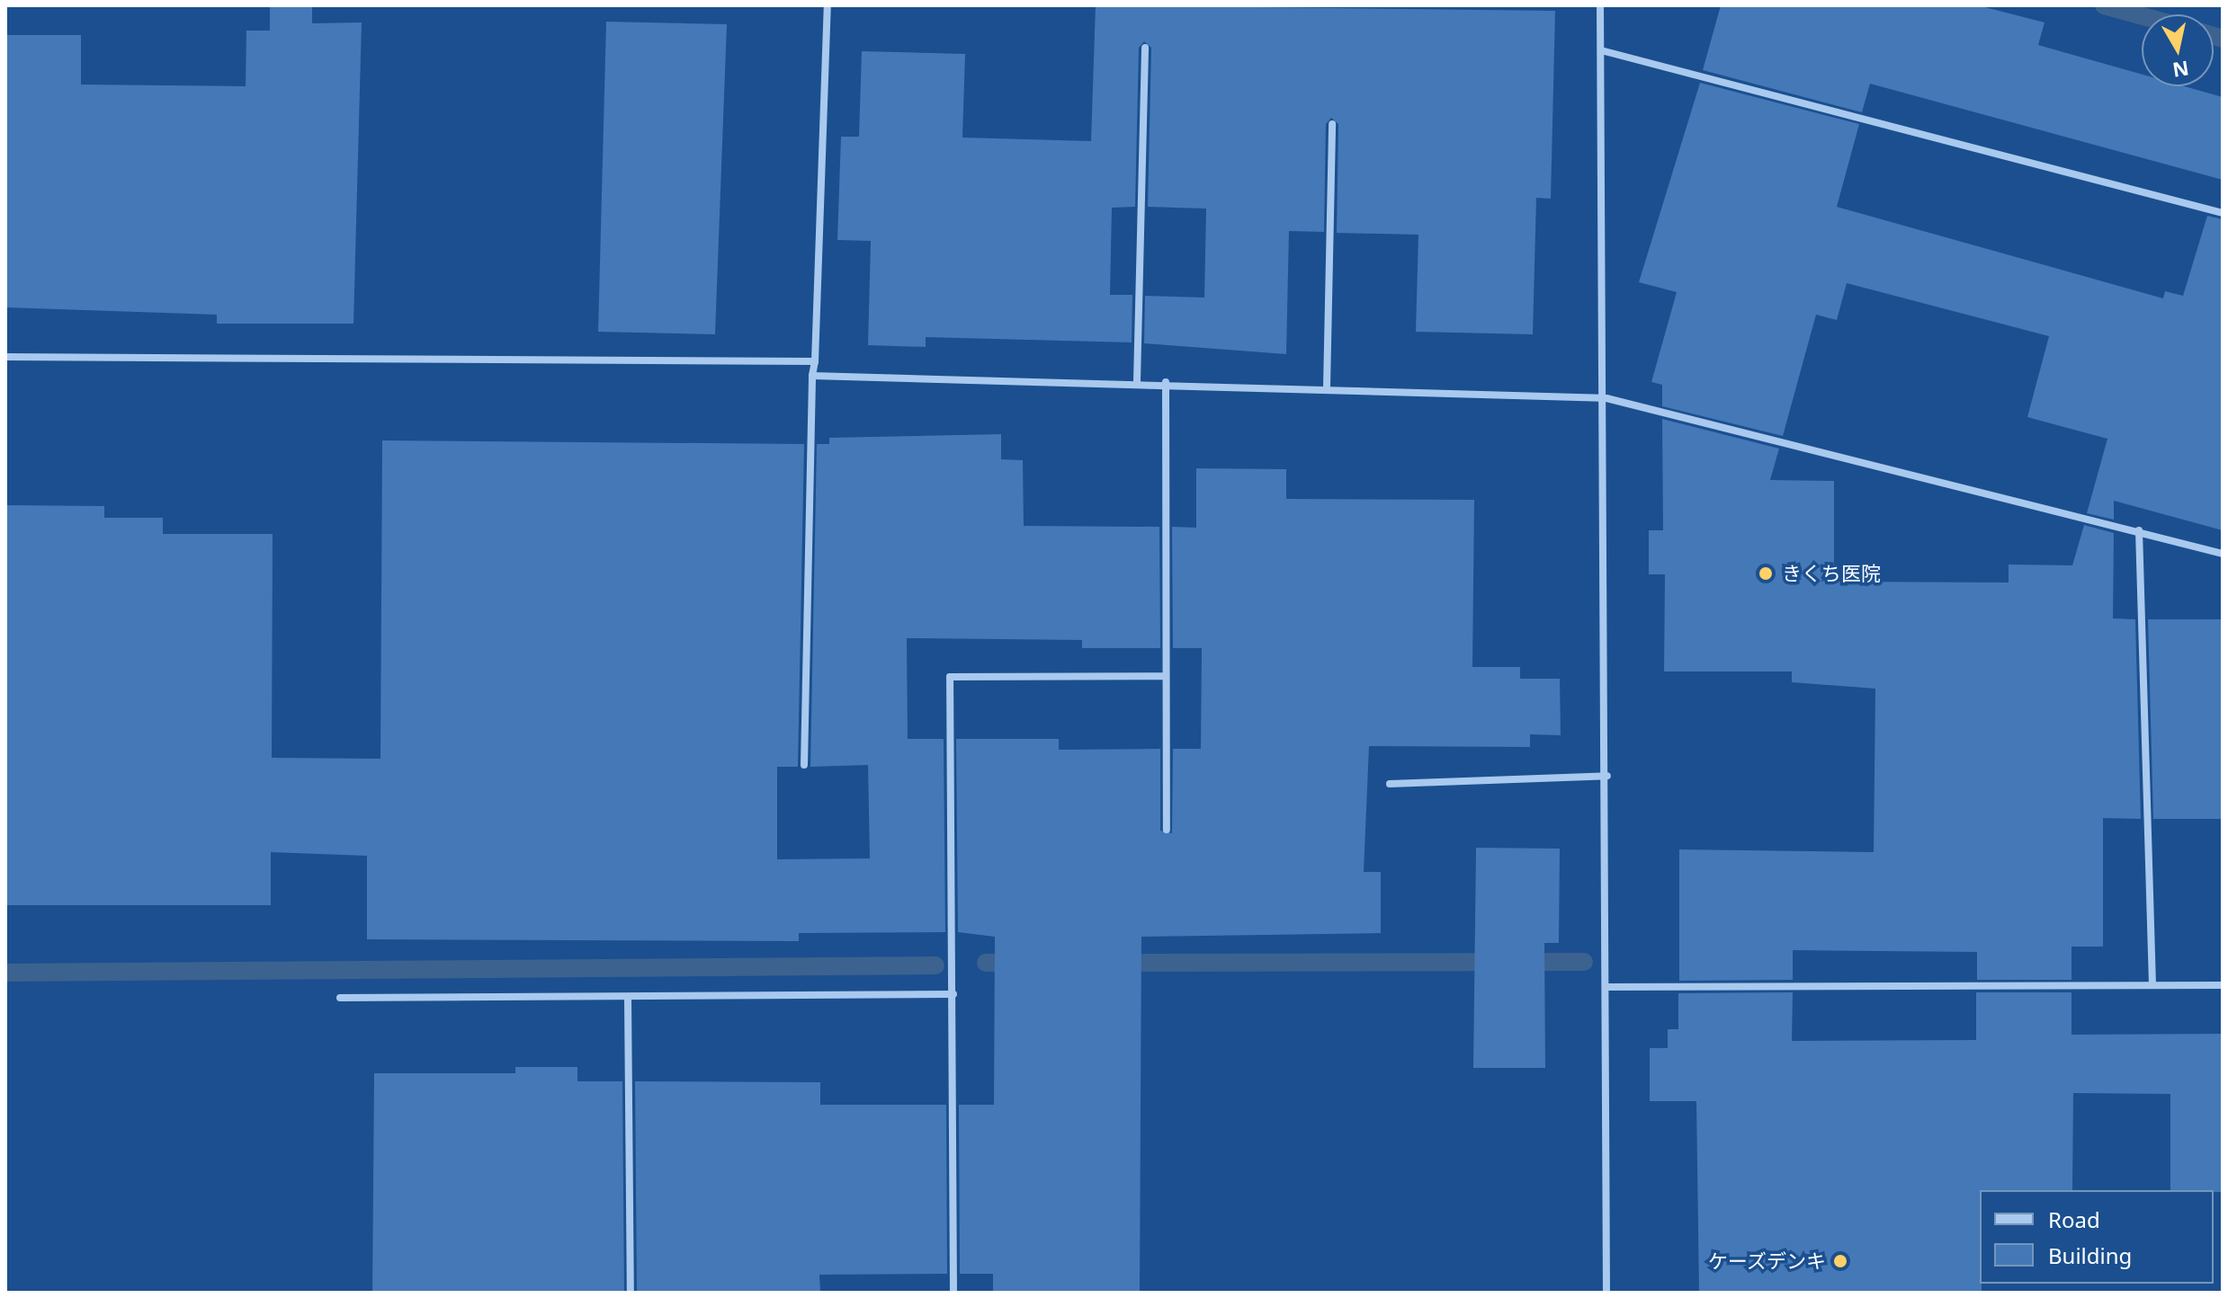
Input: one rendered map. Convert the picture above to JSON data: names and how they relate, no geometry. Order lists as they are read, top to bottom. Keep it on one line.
{"places":["きくち医院","ケーズデンキ"],"legend":["Road","Building"],"north":"bottom"}
